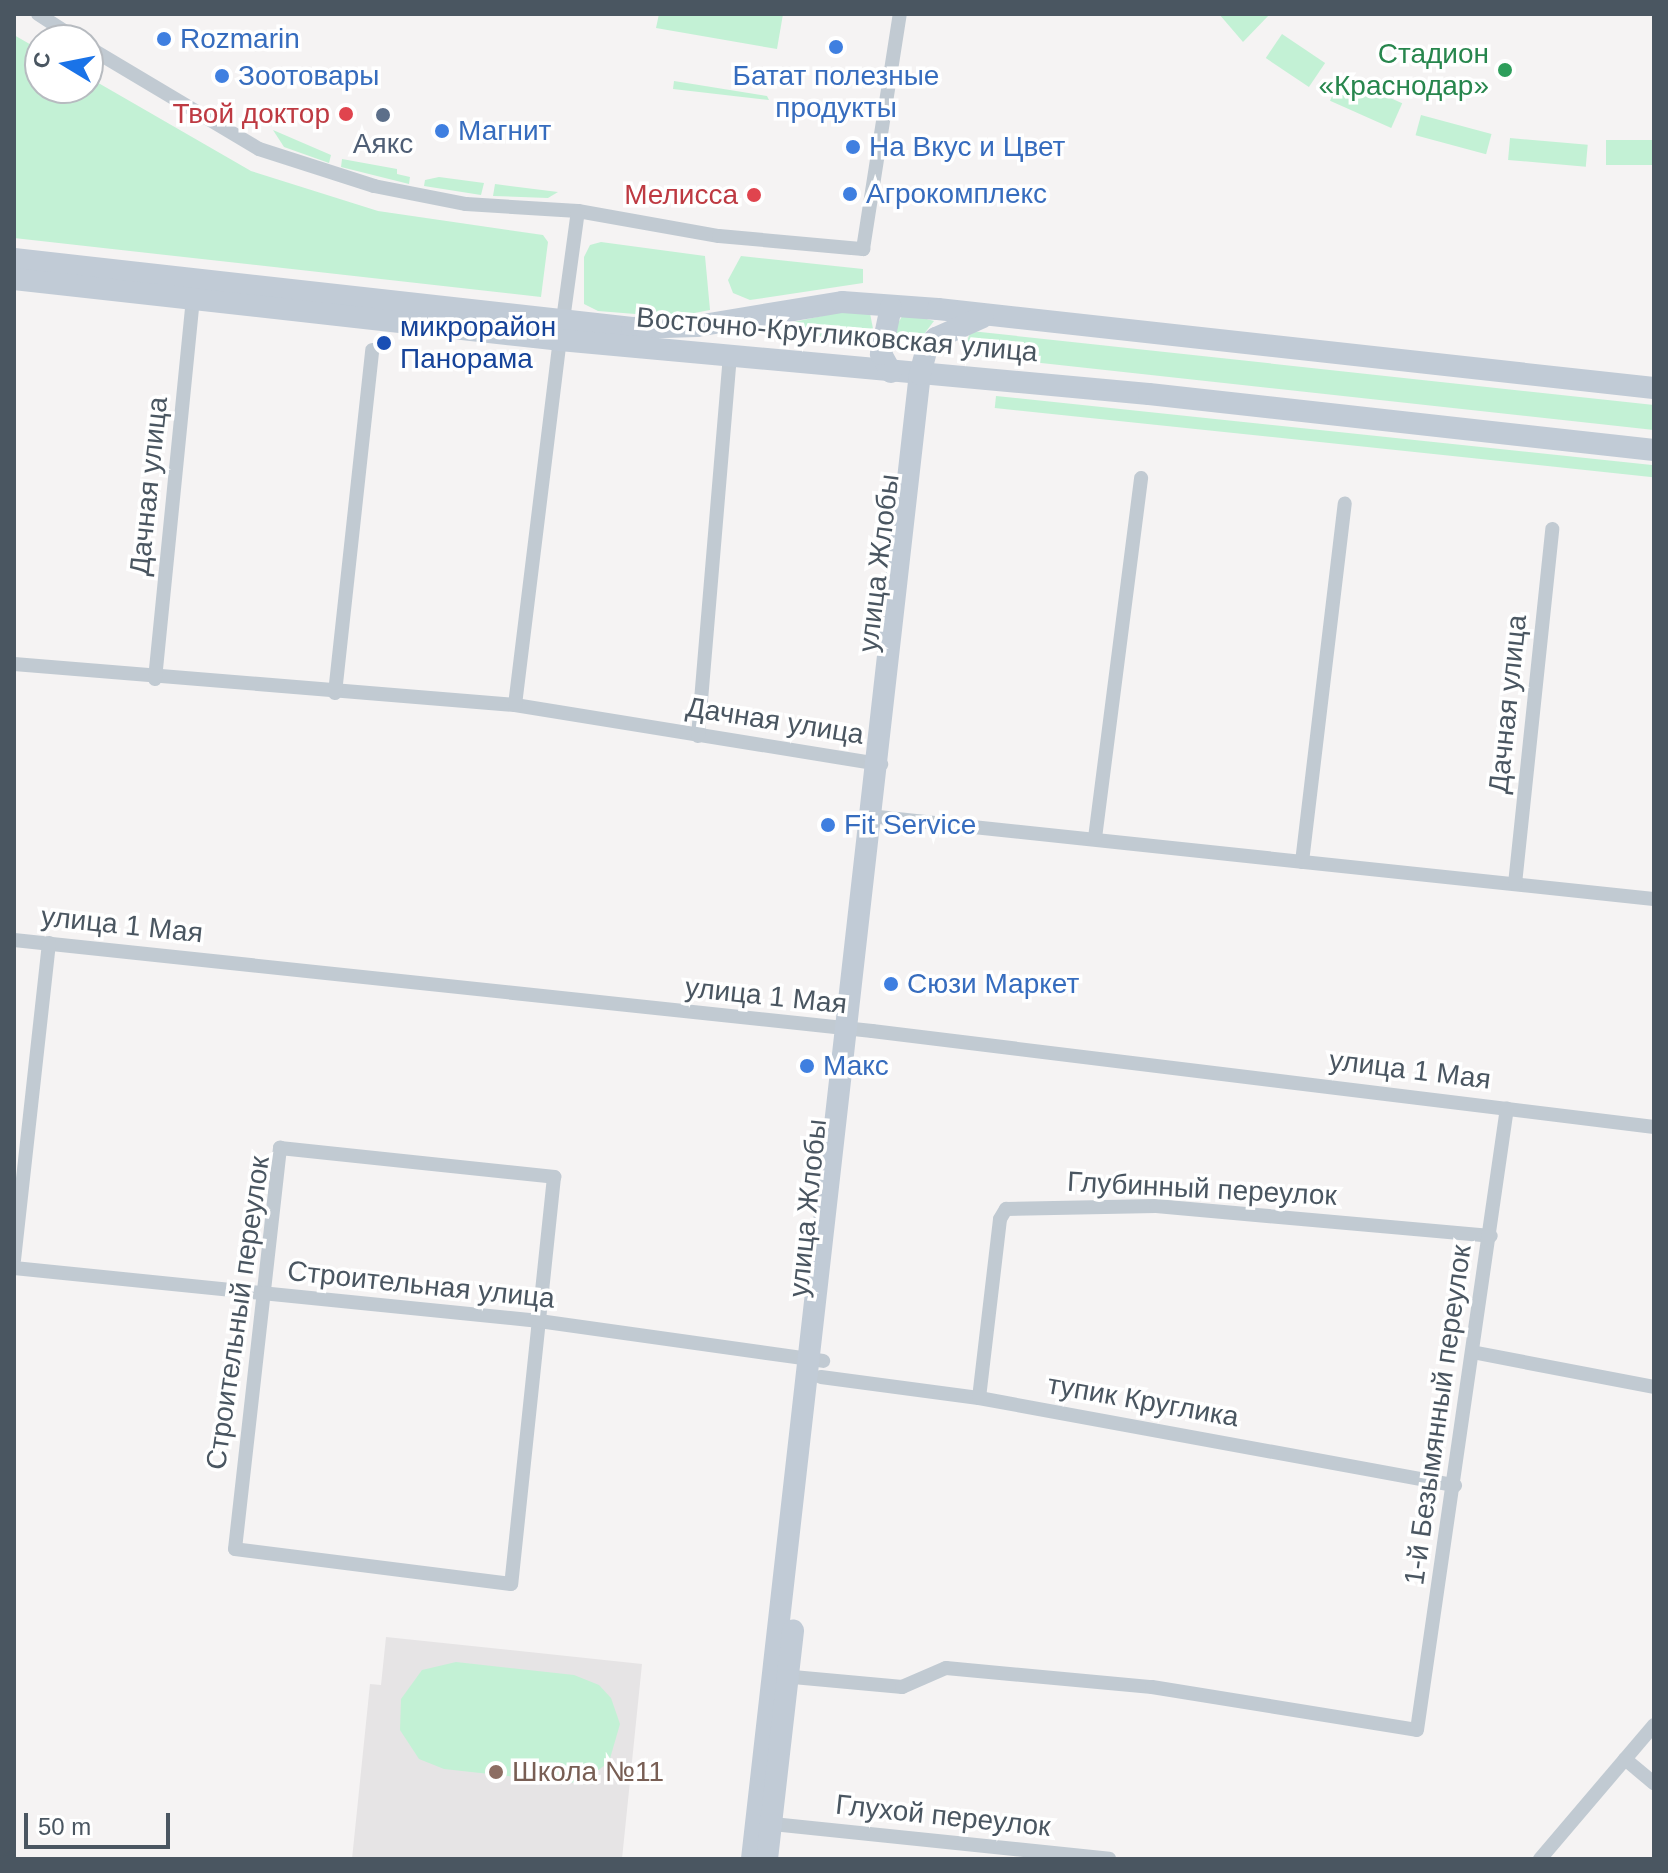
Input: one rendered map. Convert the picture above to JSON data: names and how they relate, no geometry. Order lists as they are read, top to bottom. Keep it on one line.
{"streets":{"main road":["Восточно-Кругликовская улица","улица Жлобы"],"street":["Дачная улица","улица 1 Мая","Глубинный переулок","Строительная улица","Строительный переулок","тупик Круглика","1-й Безымянный переулок","Глухой переулок"]},"crossings":[["Восточно-Кругликовская улица","Дачная улица"],["Восточно-Кругликовская улица","улица Жлобы"],["Дачная улица","улица Жлобы"],["улица Жлобы","улица 1 Мая"],["улица Жлобы","Строительная улица"],["улица Жлобы","тупик Круглика"],["улица Жлобы","1-й Безымянный переулок"],["улица Жлобы","Глухой переулок"],["улица 1 Мая","1-й Безымянный переулок"],["Глубинный переулок","тупик Круглика"],["Глубинный переулок","1-й Безымянный переулок"],["Строительная улица","Строительный переулок"],["Строительная улица","тупик Круглика"],["тупик Круглика","1-й Безымянный переулок"]],"places":["Rozmarin","Батат полезные продукты","Стадион «Краснодар»","Зоотовары","Твой доктор","Аякс","Магнит","На Вкус и Цвет","Агрокомплекс","Мелисса","микрорайон Панорама","Fit Service","Сюзи Маркет","Макс","Школа №11"],"scale_bar":"50 m","north":"left"}
